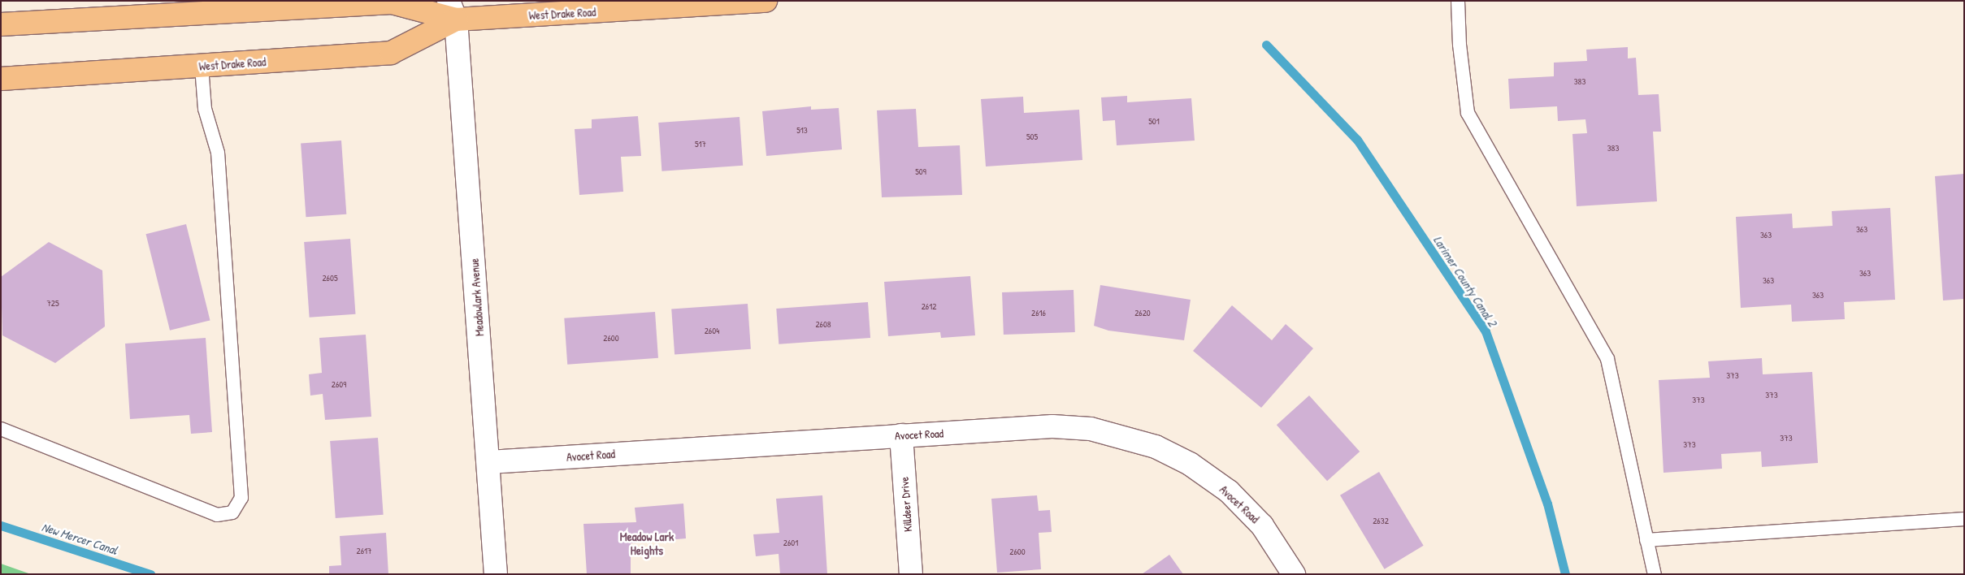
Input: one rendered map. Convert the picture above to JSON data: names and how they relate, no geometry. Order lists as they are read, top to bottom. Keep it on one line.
{"streets":{"main road":["West Drake Road"],"street":["Meadowlark Avenue","Avocet Road","Killdeer Drive"]},"crossings":[["West Drake Road","Meadowlark Avenue"],["Meadowlark Avenue","Avocet Road"],["Avocet Road","Killdeer Drive"]],"districts":["Meadow Lark Heights"],"water":["Larimer County Canal 2","New Mercer Canal"],"house_numbers":["383","501","513","505","517","383","509","363","363","363","2605","363","363","725","2612","2616","2620","2608","2604","2600","373","2609","373","373","373","373","2632","2601","2617","2600"]}
